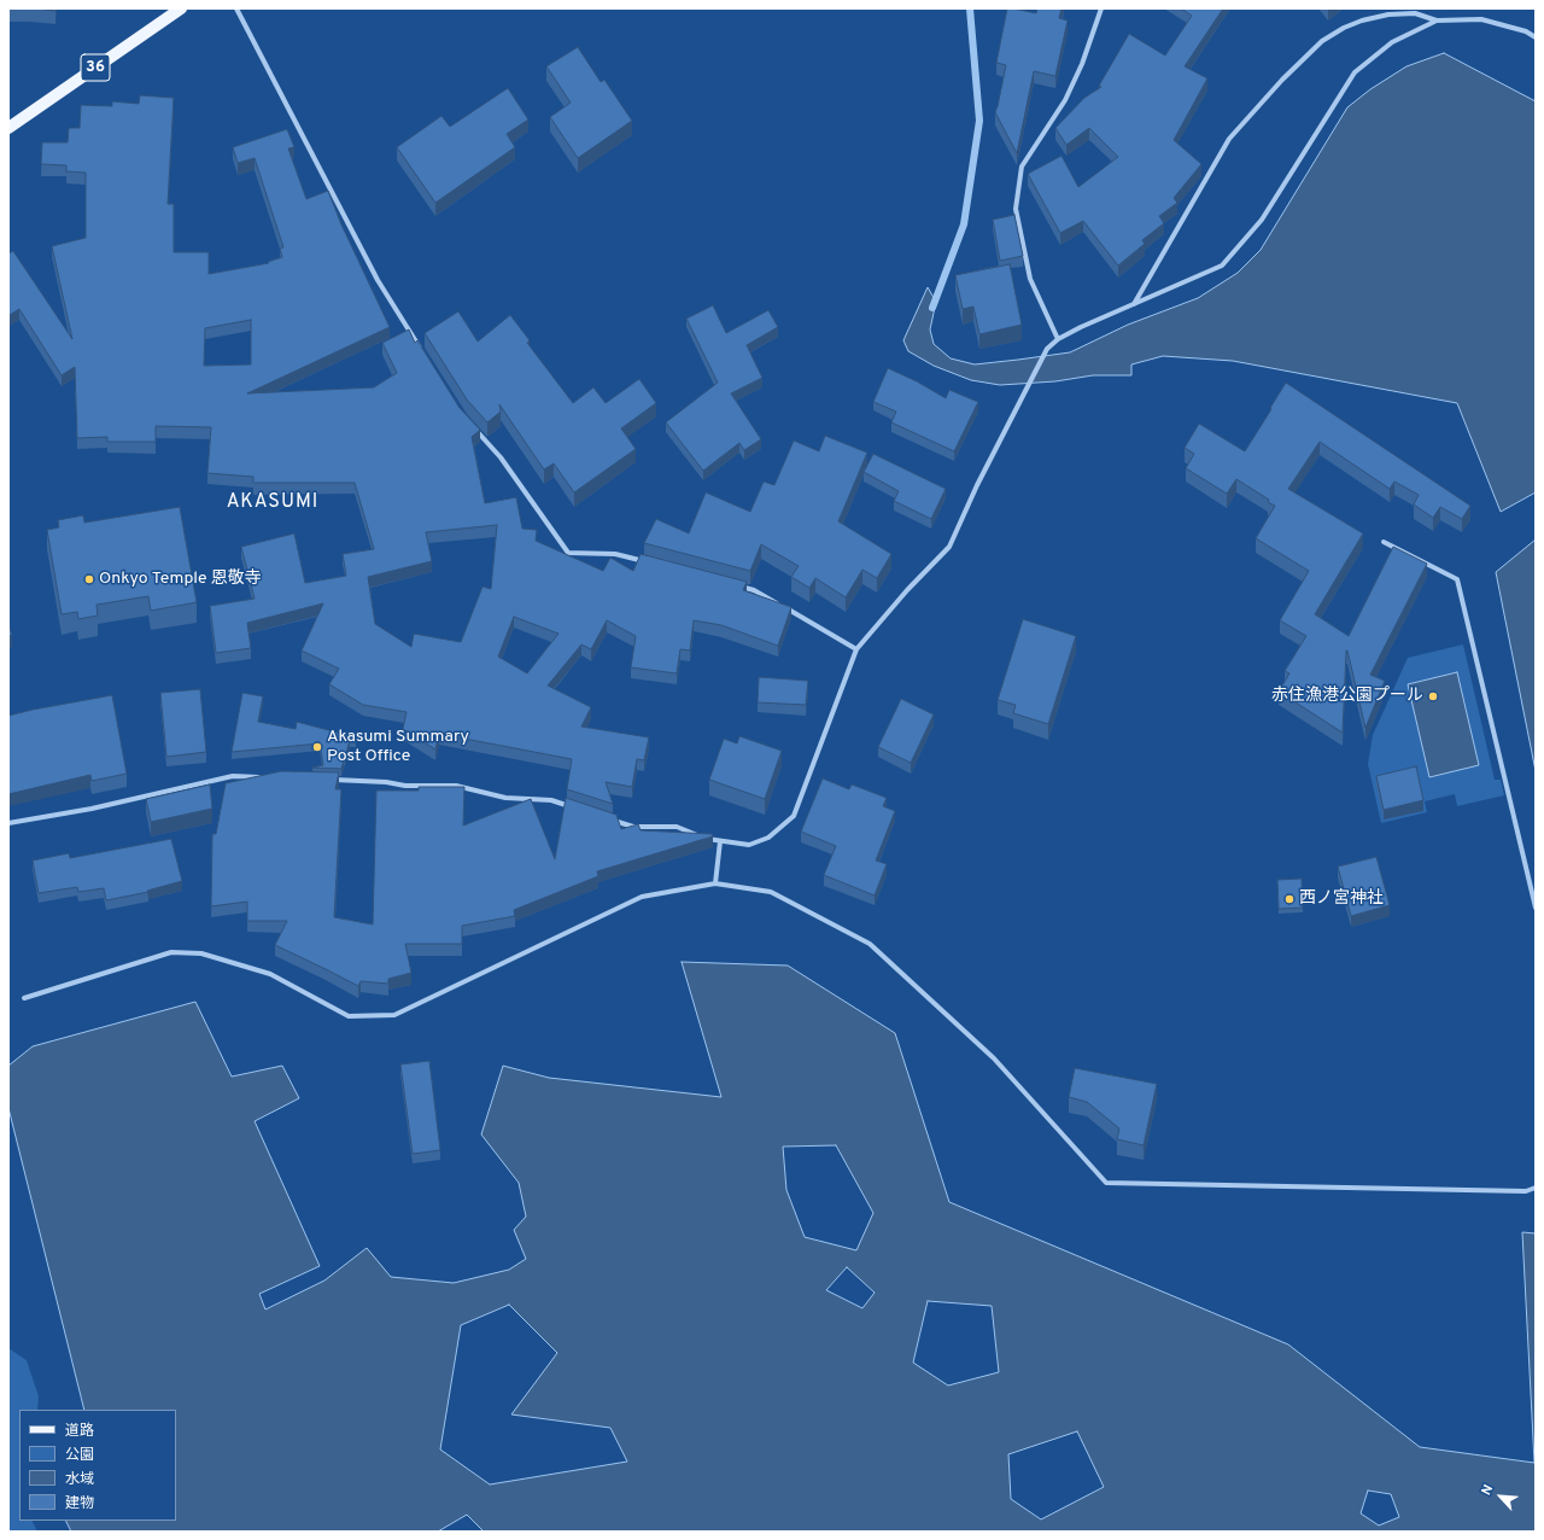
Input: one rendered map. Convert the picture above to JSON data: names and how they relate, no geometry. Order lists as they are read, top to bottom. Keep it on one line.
{"streets":{"main road":["36"]},"districts":["AKASUMI"],"places":["Onkyo Temple 恩敬寺","赤住漁港公園プール","Akasumi Summary Post Office","西ノ宮神社"],"legend":["道路","公園","水域","建物"],"north":"top left"}
